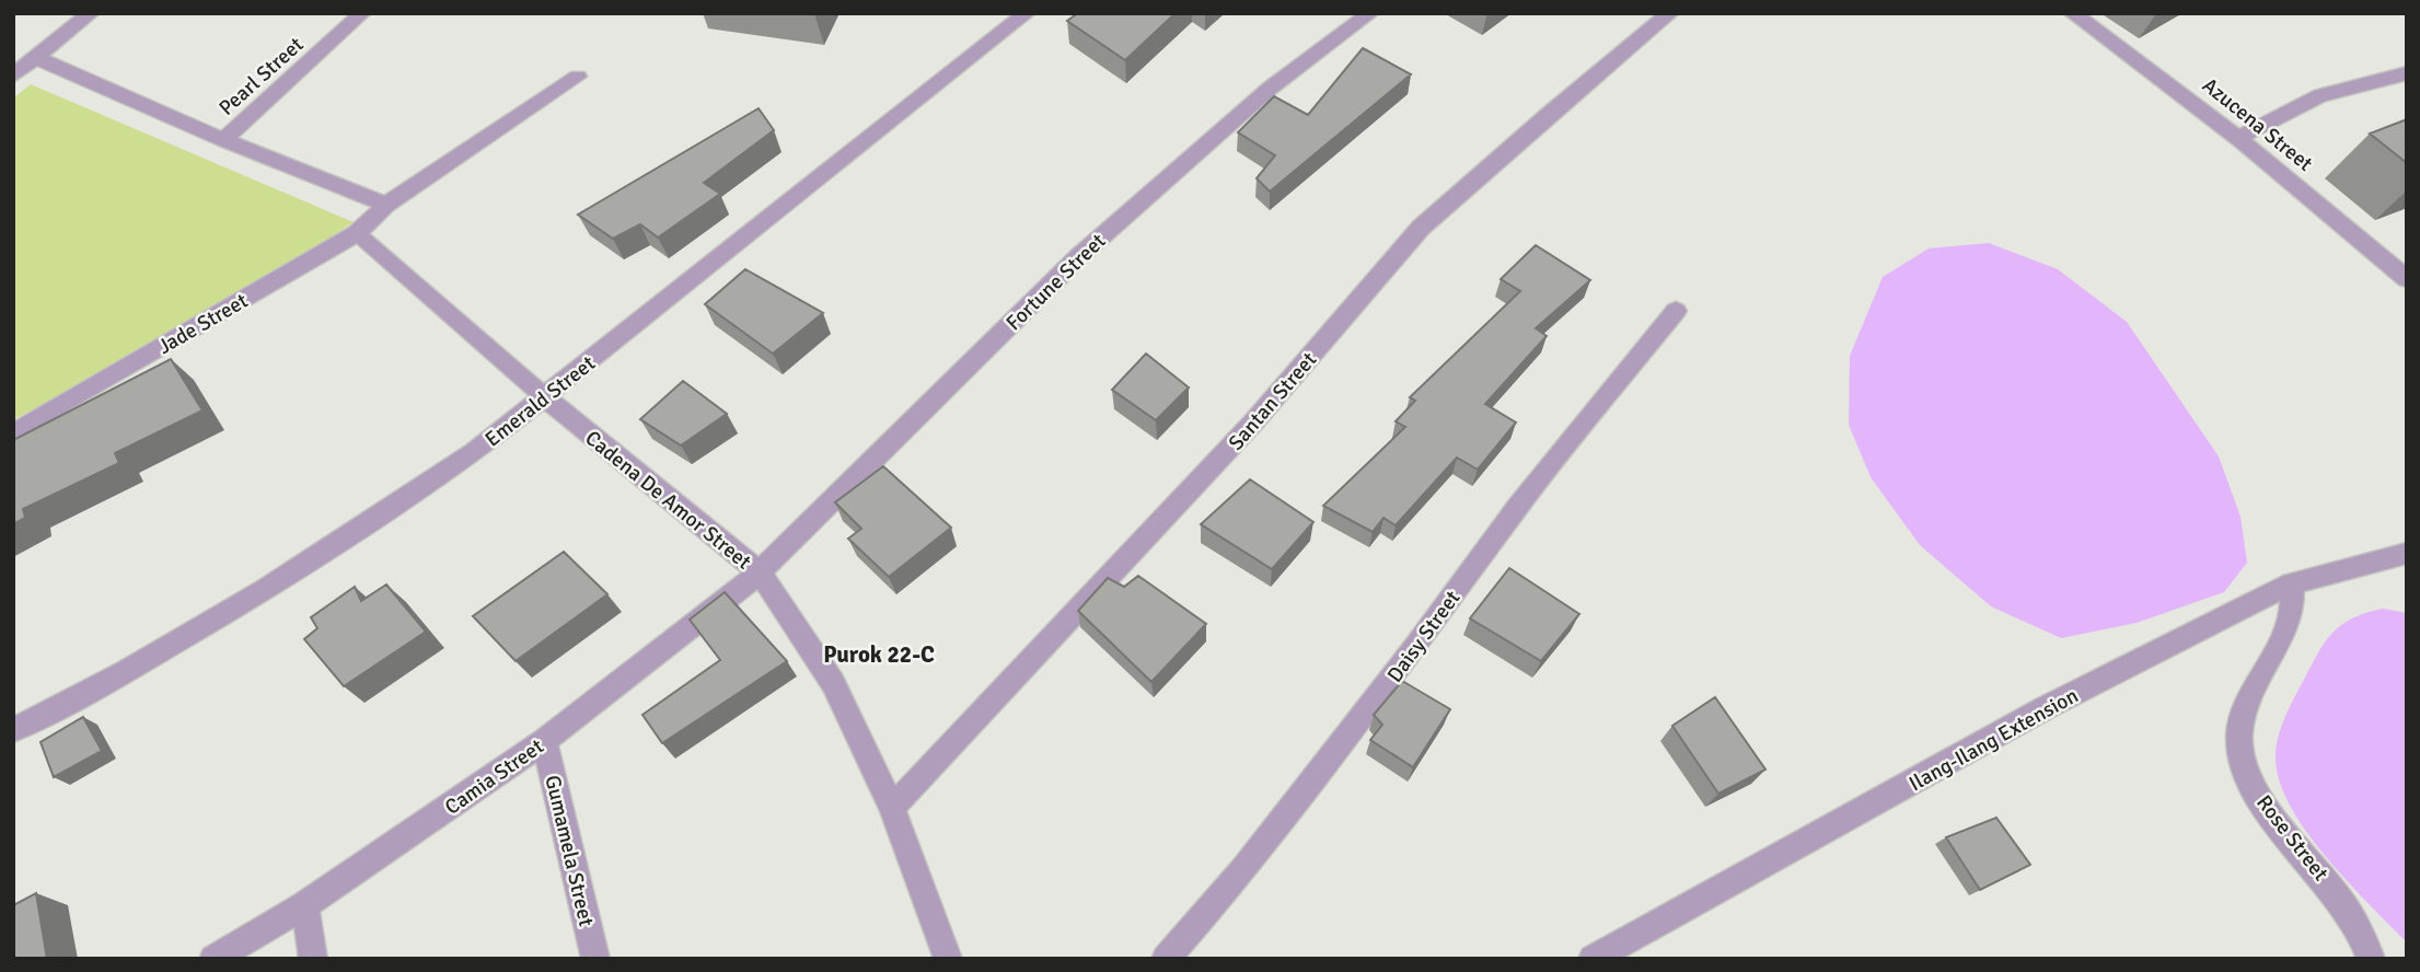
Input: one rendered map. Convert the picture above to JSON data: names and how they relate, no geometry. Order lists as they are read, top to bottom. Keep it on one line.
{"streets":{"street":["Pearl Street","Azucena Street","Fortune Street","Jade Street","Emerald Street","Santan Street","Cadena De Amor Street","Daisy Street","Ilang-Ilang Extension","Camia Street","Rose Street","Gumamela Street"]},"crossings":[["Fortune Street","Cadena De Amor Street"],["Fortune Street","Camia Street"],["Jade Street","Cadena De Amor Street"],["Emerald Street","Cadena De Amor Street"],["Santan Street","Cadena De Amor Street"],["Cadena De Amor Street","Camia Street"],["Ilang-Ilang Extension","Rose Street"],["Camia Street","Gumamela Street"]],"districts":["Purok 22-C"]}
